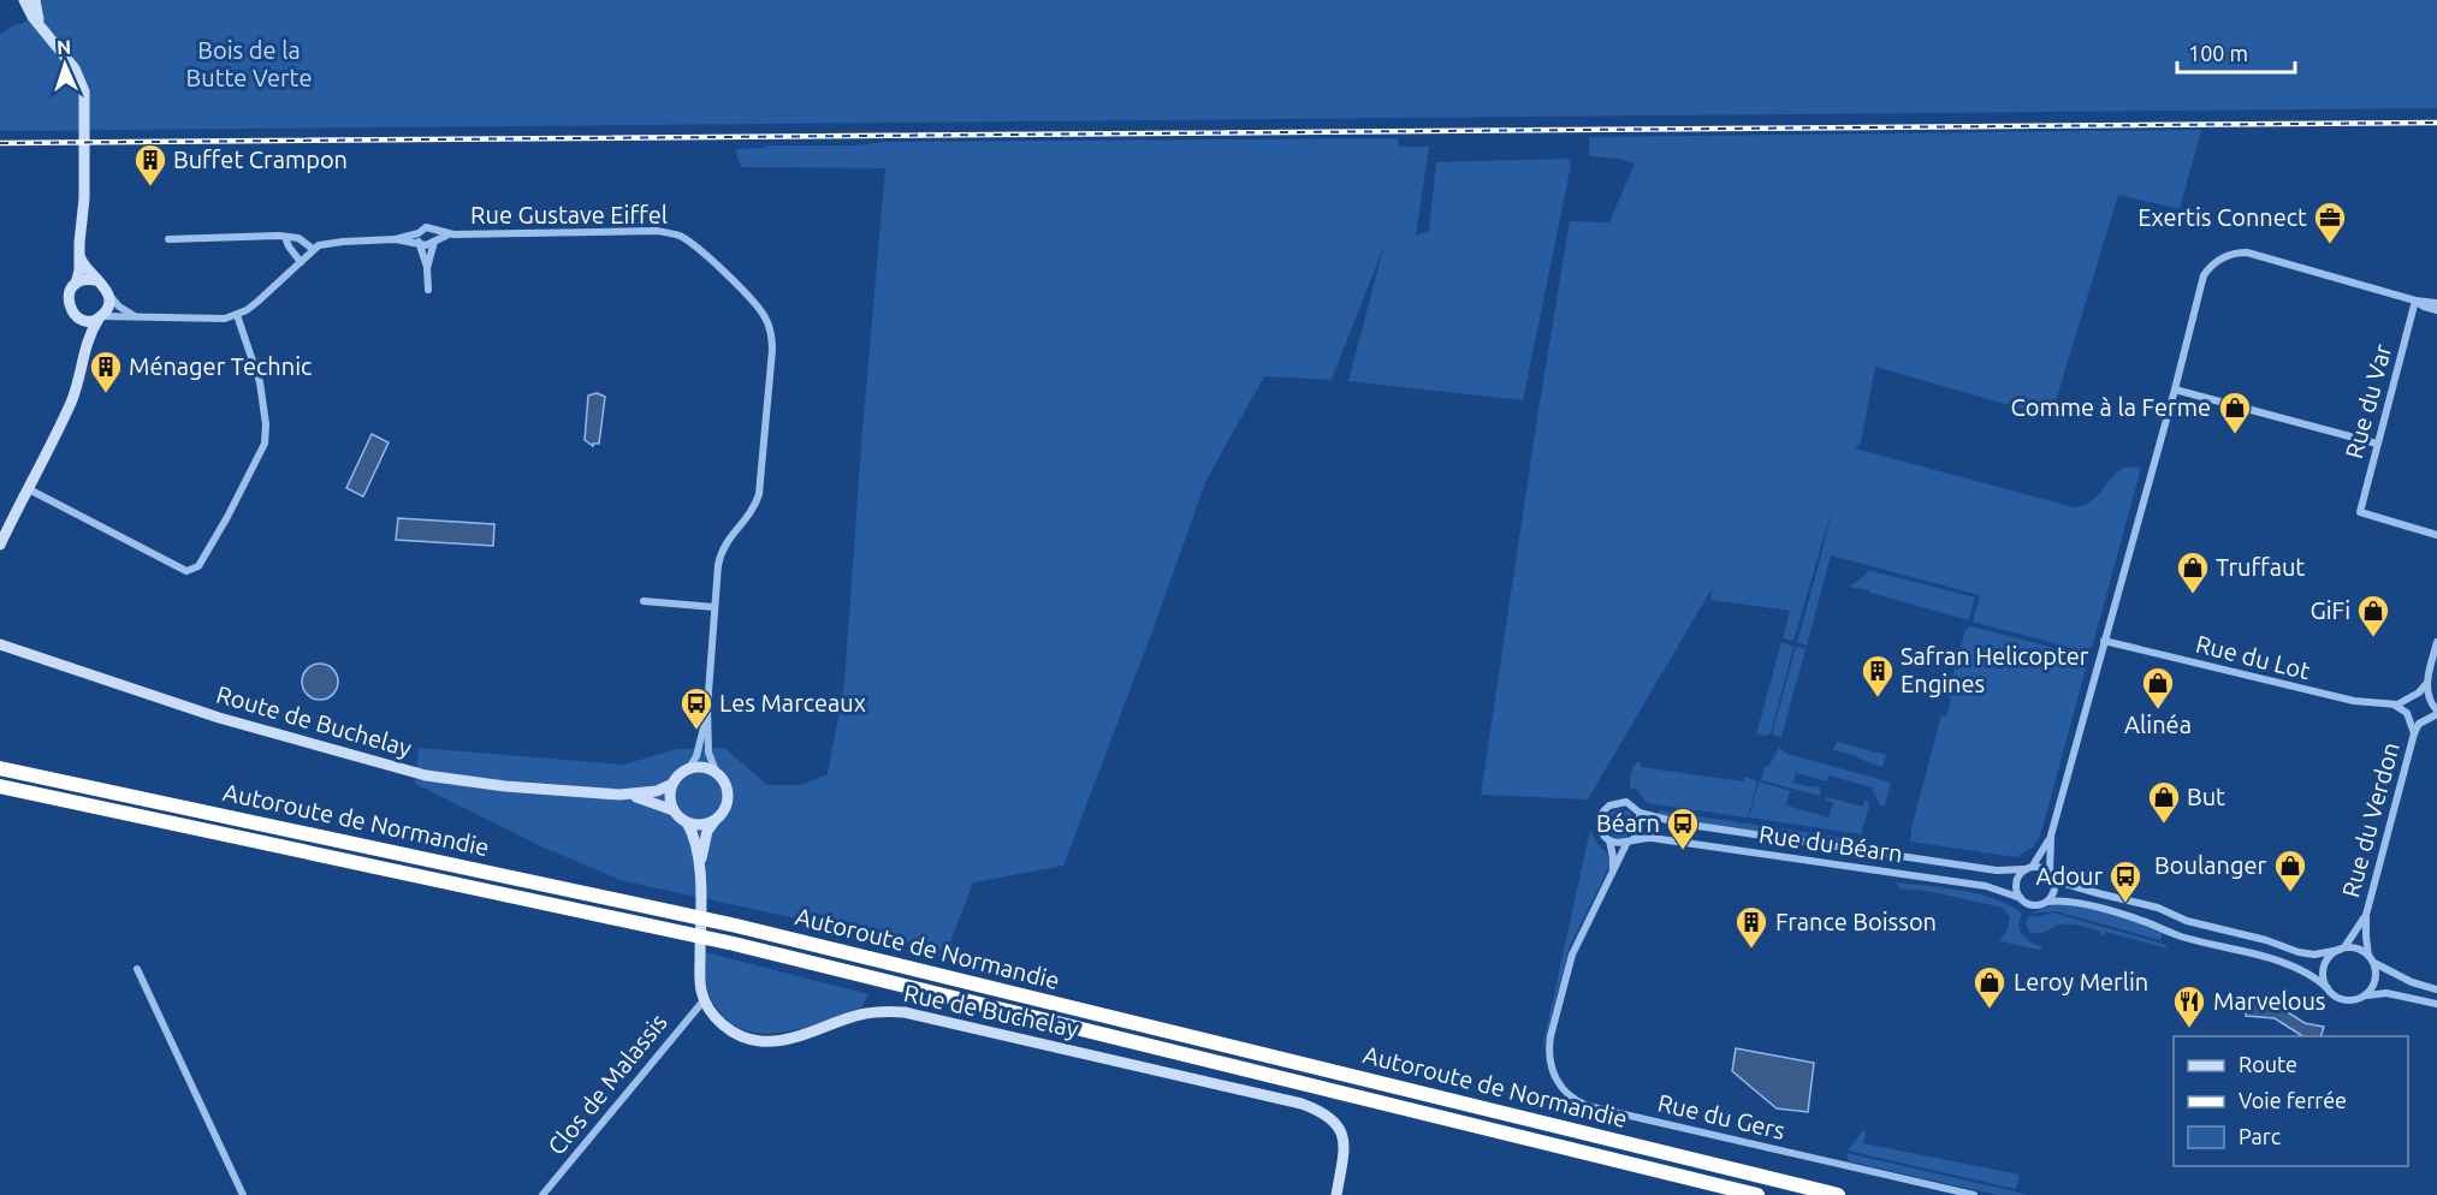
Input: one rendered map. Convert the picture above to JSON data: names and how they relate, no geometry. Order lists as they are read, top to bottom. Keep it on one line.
{"streets":{"highway":["Autoroute de Normandie"],"street":["Rue Gustave Eiffel","Rue du Var","Rue du Lot","Route de Buchelay","Rue du Verdon","Rue du Béarn","Rue de Buchelay","Clos de Malassis","Rue du Gers"]},"crossings":[["Rue Gustave Eiffel","Route de Buchelay"],["Rue Gustave Eiffel","Rue de Buchelay"],["Route de Buchelay","Rue de Buchelay"],["Rue du Béarn","Rue du Gers"],["Rue de Buchelay","Clos de Malassis"]],"parks":["Bois de la Butte Verte"],"places":{"building":["Buffet Crampon","Ménager Technic","Safran Helicopter Engines","France Boisson"],"office":["Exertis Connect"],"shop":["Comme à la Ferme","Truffaut","GiFi","Alinéa","But","Boulanger","Leroy Merlin"],"bus stop":["Les Marceaux","Béarn","Adour"],"restaurant":["Marvelous"]},"legend":["Route","Voie ferrée","Parc"],"scale_bar":"100 m","north":"top"}
